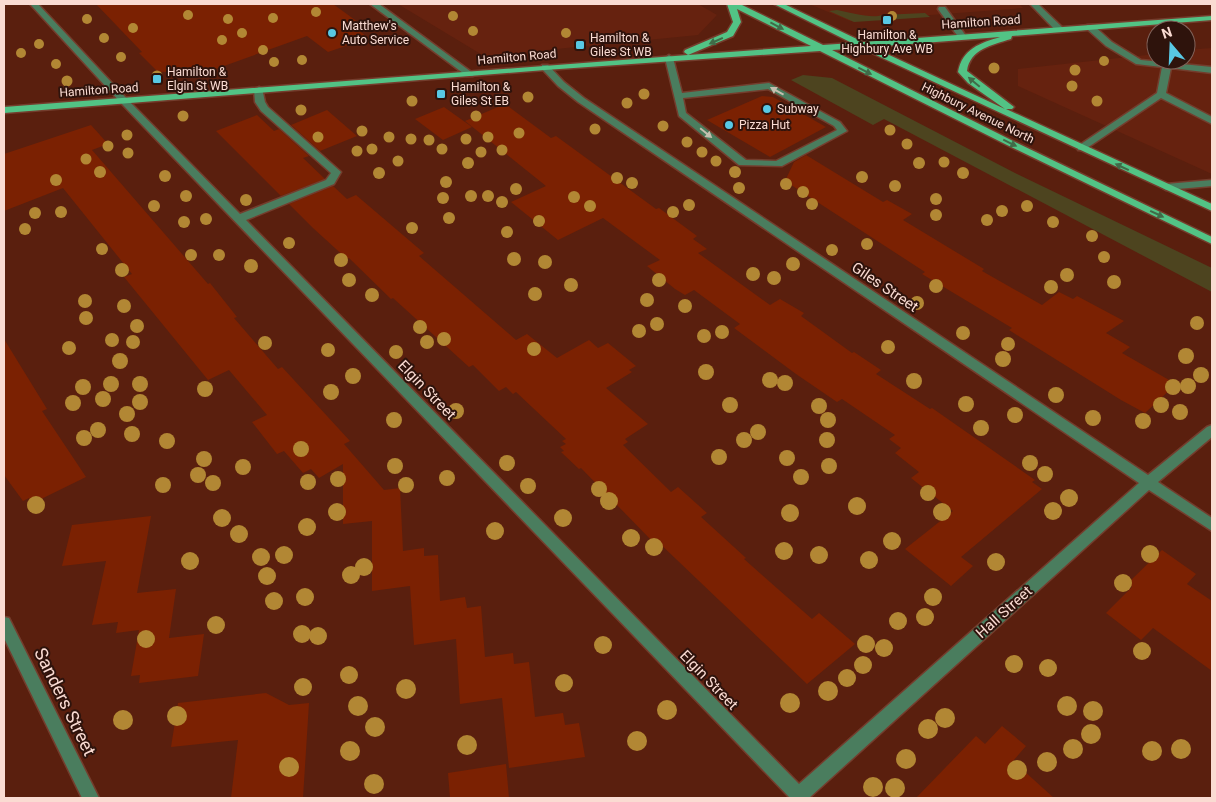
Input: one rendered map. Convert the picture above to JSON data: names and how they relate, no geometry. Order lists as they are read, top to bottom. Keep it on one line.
{"streets":{"main road":["Hamilton Road","Highbury Avenue North"],"street":["Giles Street","Elgin Street","Hall Street","Sanders Street"]},"crossings":[["Hamilton Road","Highbury Avenue North"],["Hamilton Road","Giles Street"],["Hamilton Road","Elgin Street"],["Giles Street","Hall Street"],["Elgin Street","Hall Street"]],"places":{"transit":["Hamilton & Highbury Ave WB","Hamilton & Giles St WB","Hamilton & Elgin St WB","Hamilton & Giles St EB"],"other":["Matthew's Auto Service","Subway","Pizza Hut"]},"north":"top"}
